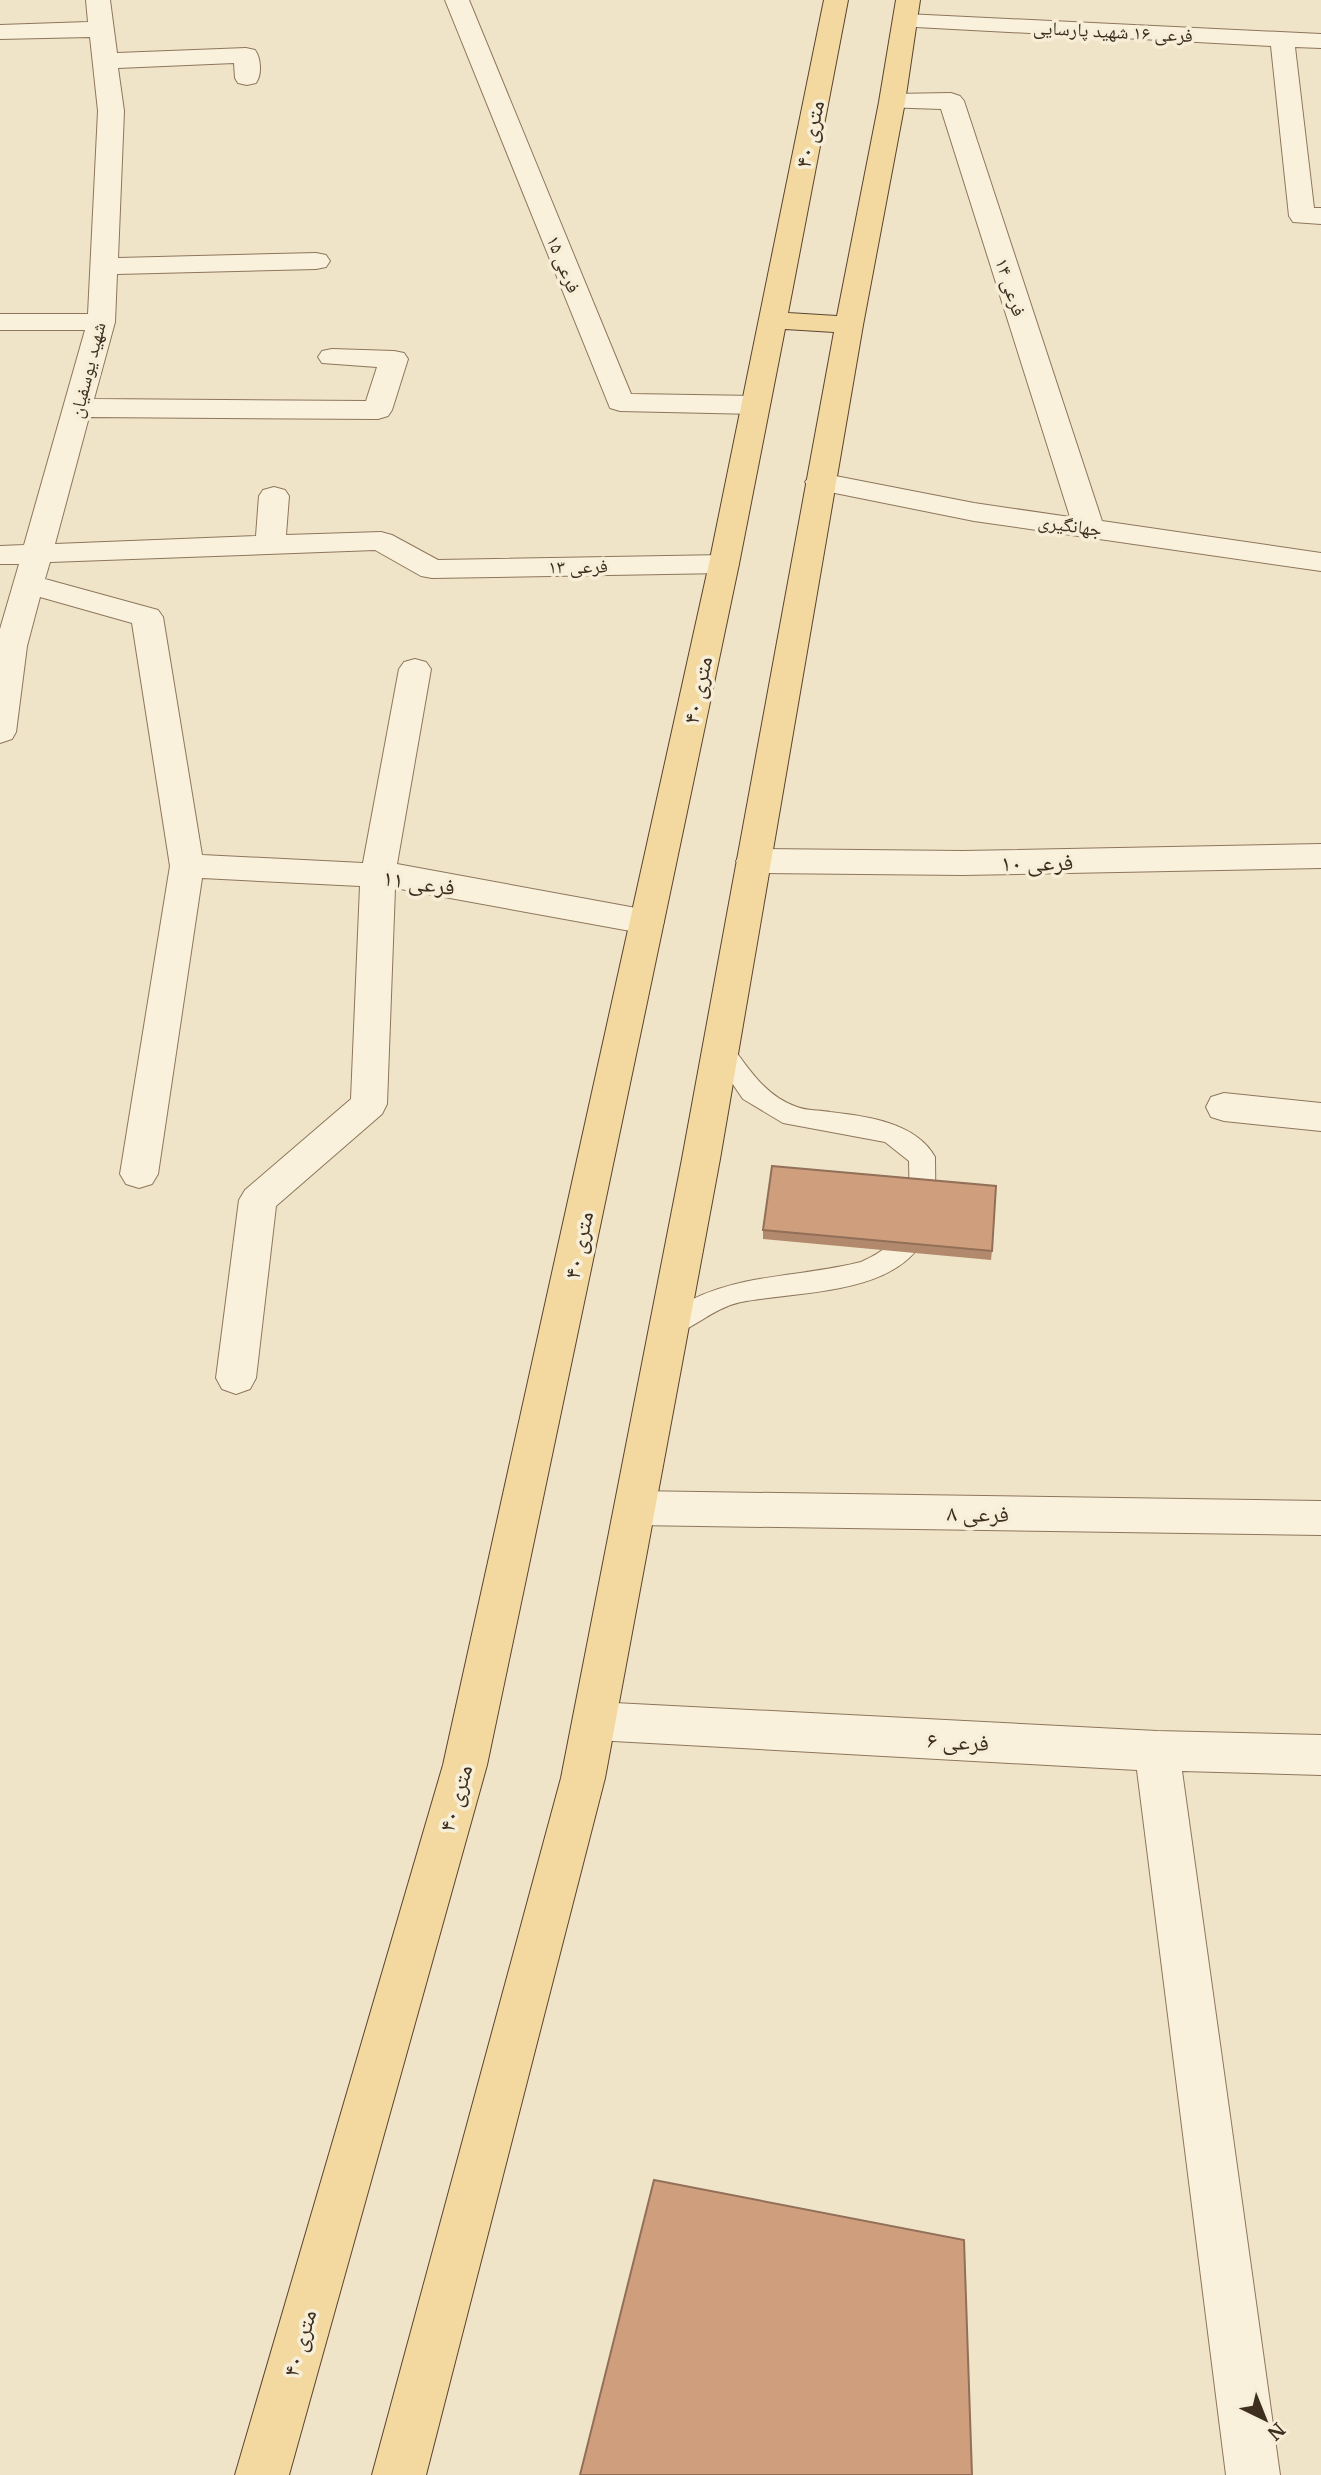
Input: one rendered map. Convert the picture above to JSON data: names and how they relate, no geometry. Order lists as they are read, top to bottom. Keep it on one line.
{"streets":{"main road":["۴۰ متری"],"street":["فرعی ۱۶ شهید پارسایی","فرعی ۱۵","فرعی ۱۴","شهید یوسفیان","جهانگیری","فرعی ۱۳","فرعی ۱۰","فرعی ۱۱","فرعی ۸","فرعی ۶"]},"crossings":[["۴۰ متری","فرعی ۱۵"],["۴۰ متری","فرعی ۱۳"],["۴۰ متری","فرعی ۱۱"],["فرعی ۱۴","جهانگیری"]],"north":"bottom right"}
